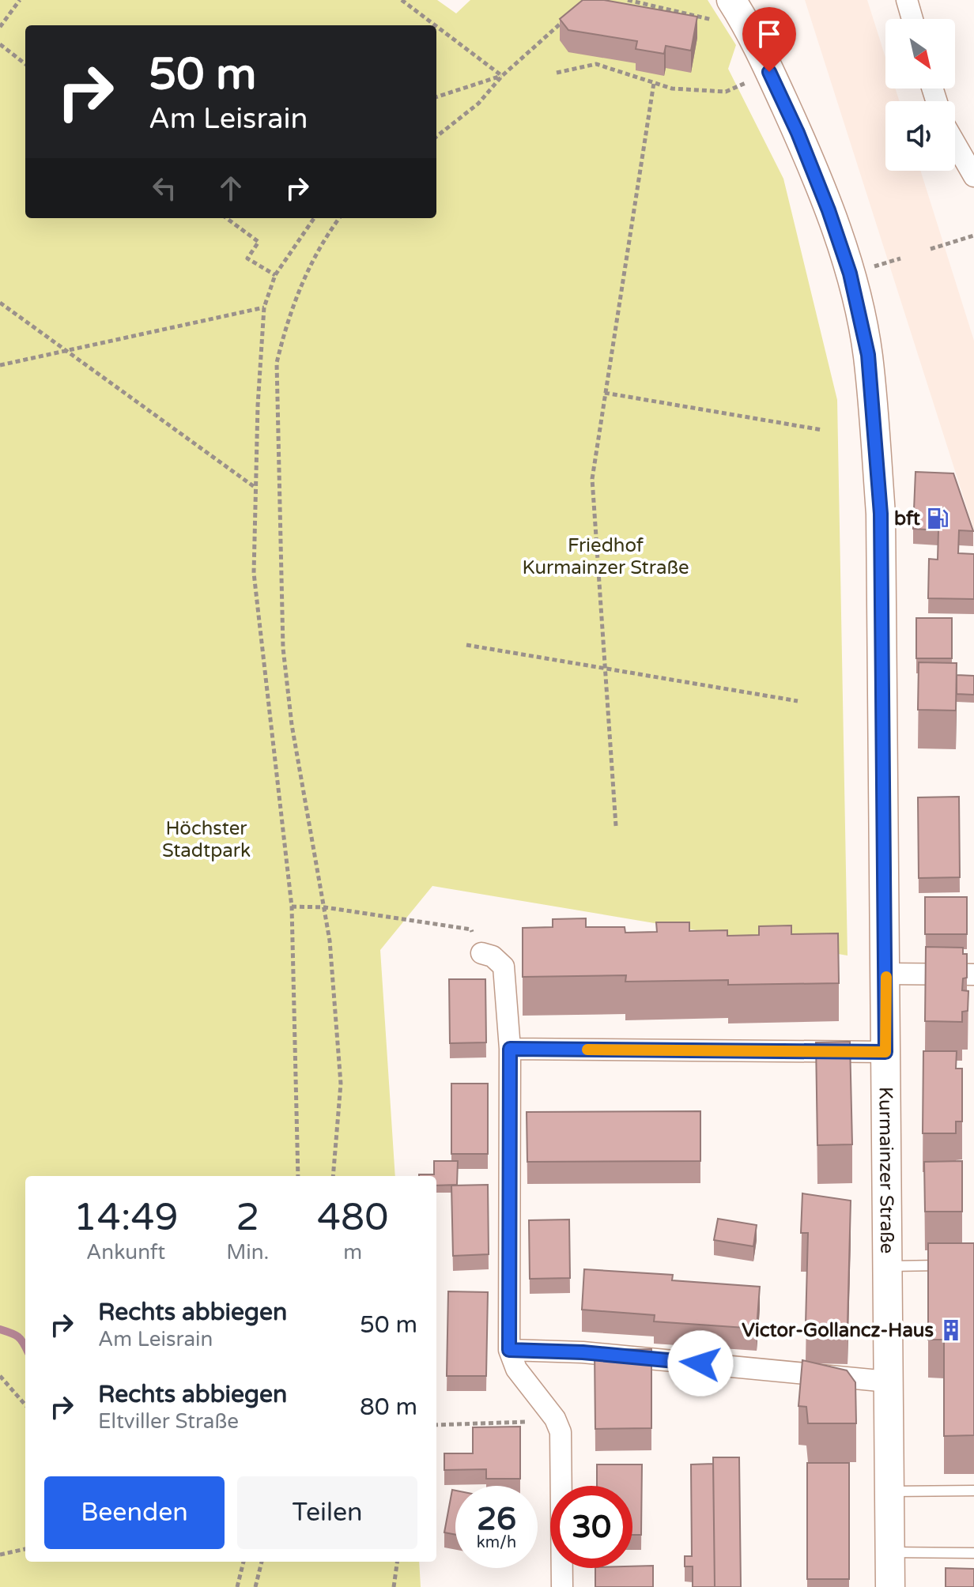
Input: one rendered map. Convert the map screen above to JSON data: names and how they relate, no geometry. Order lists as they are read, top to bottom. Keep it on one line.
{"streets":{"main road":["Kurmainzer Straße"]},"parks":["Friedhof Kurmainzer Straße","Höchster Stadtpark"],"places":{"fuel station":["bft"],"building":["Victor-Gollancz-Haus"]},"north":"bottom right","page":{"turn":["50 m","Am Leisrain"],"eta":["14:49","Ankunft","2","Min.","480","m"],"list":[{"name":"Rechts abbiegen","note":"Am Leisrain","value":"50 m"},{"name":"Rechts abbiegen","note":"Eltviller Straße","value":"80 m"}],"buttons":["Beenden","Teilen"],"speed":"26 km/h","limit":"30"}}
